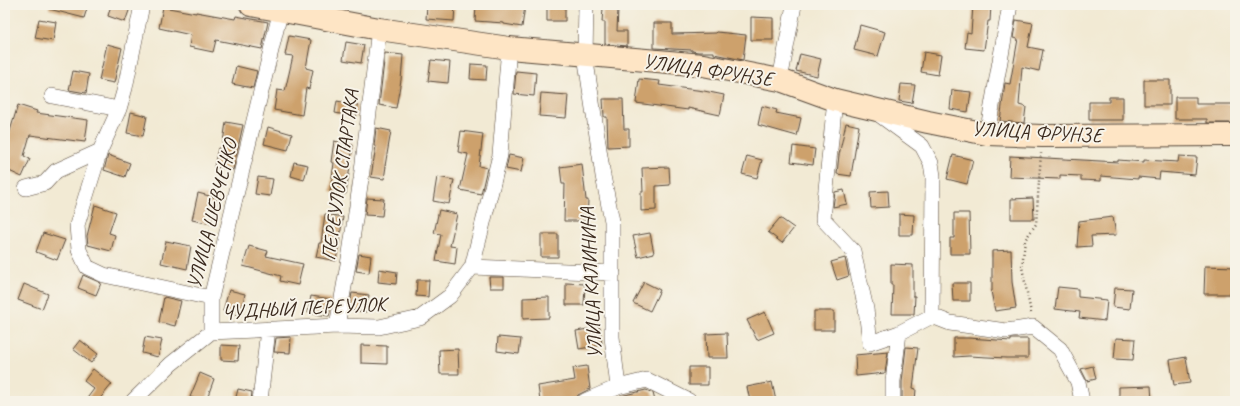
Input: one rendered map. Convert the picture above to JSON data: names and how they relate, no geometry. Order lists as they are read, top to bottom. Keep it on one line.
{"streets":{"street":["УЛИЦА ФРУНЗЕ","ПЕРЕУЛОК СПАРТАКА","УЛИЦА ШЕВЧЕНКО","УЛИЦА КАЛИНИНА","ЧУДНЫЙ ПЕРЕУЛОК"]},"crossings":[["УЛИЦА ФРУНЗЕ","ПЕРЕУЛОК СПАРТАКА"],["УЛИЦА ФРУНЗЕ","УЛИЦА ШЕВЧЕНКО"],["УЛИЦА ФРУНЗЕ","УЛИЦА КАЛИНИНА"],["ПЕРЕУЛОК СПАРТАКА","ЧУДНЫЙ ПЕРЕУЛОК"],["УЛИЦА ШЕВЧЕНКО","ЧУДНЫЙ ПЕРЕУЛОК"]]}
